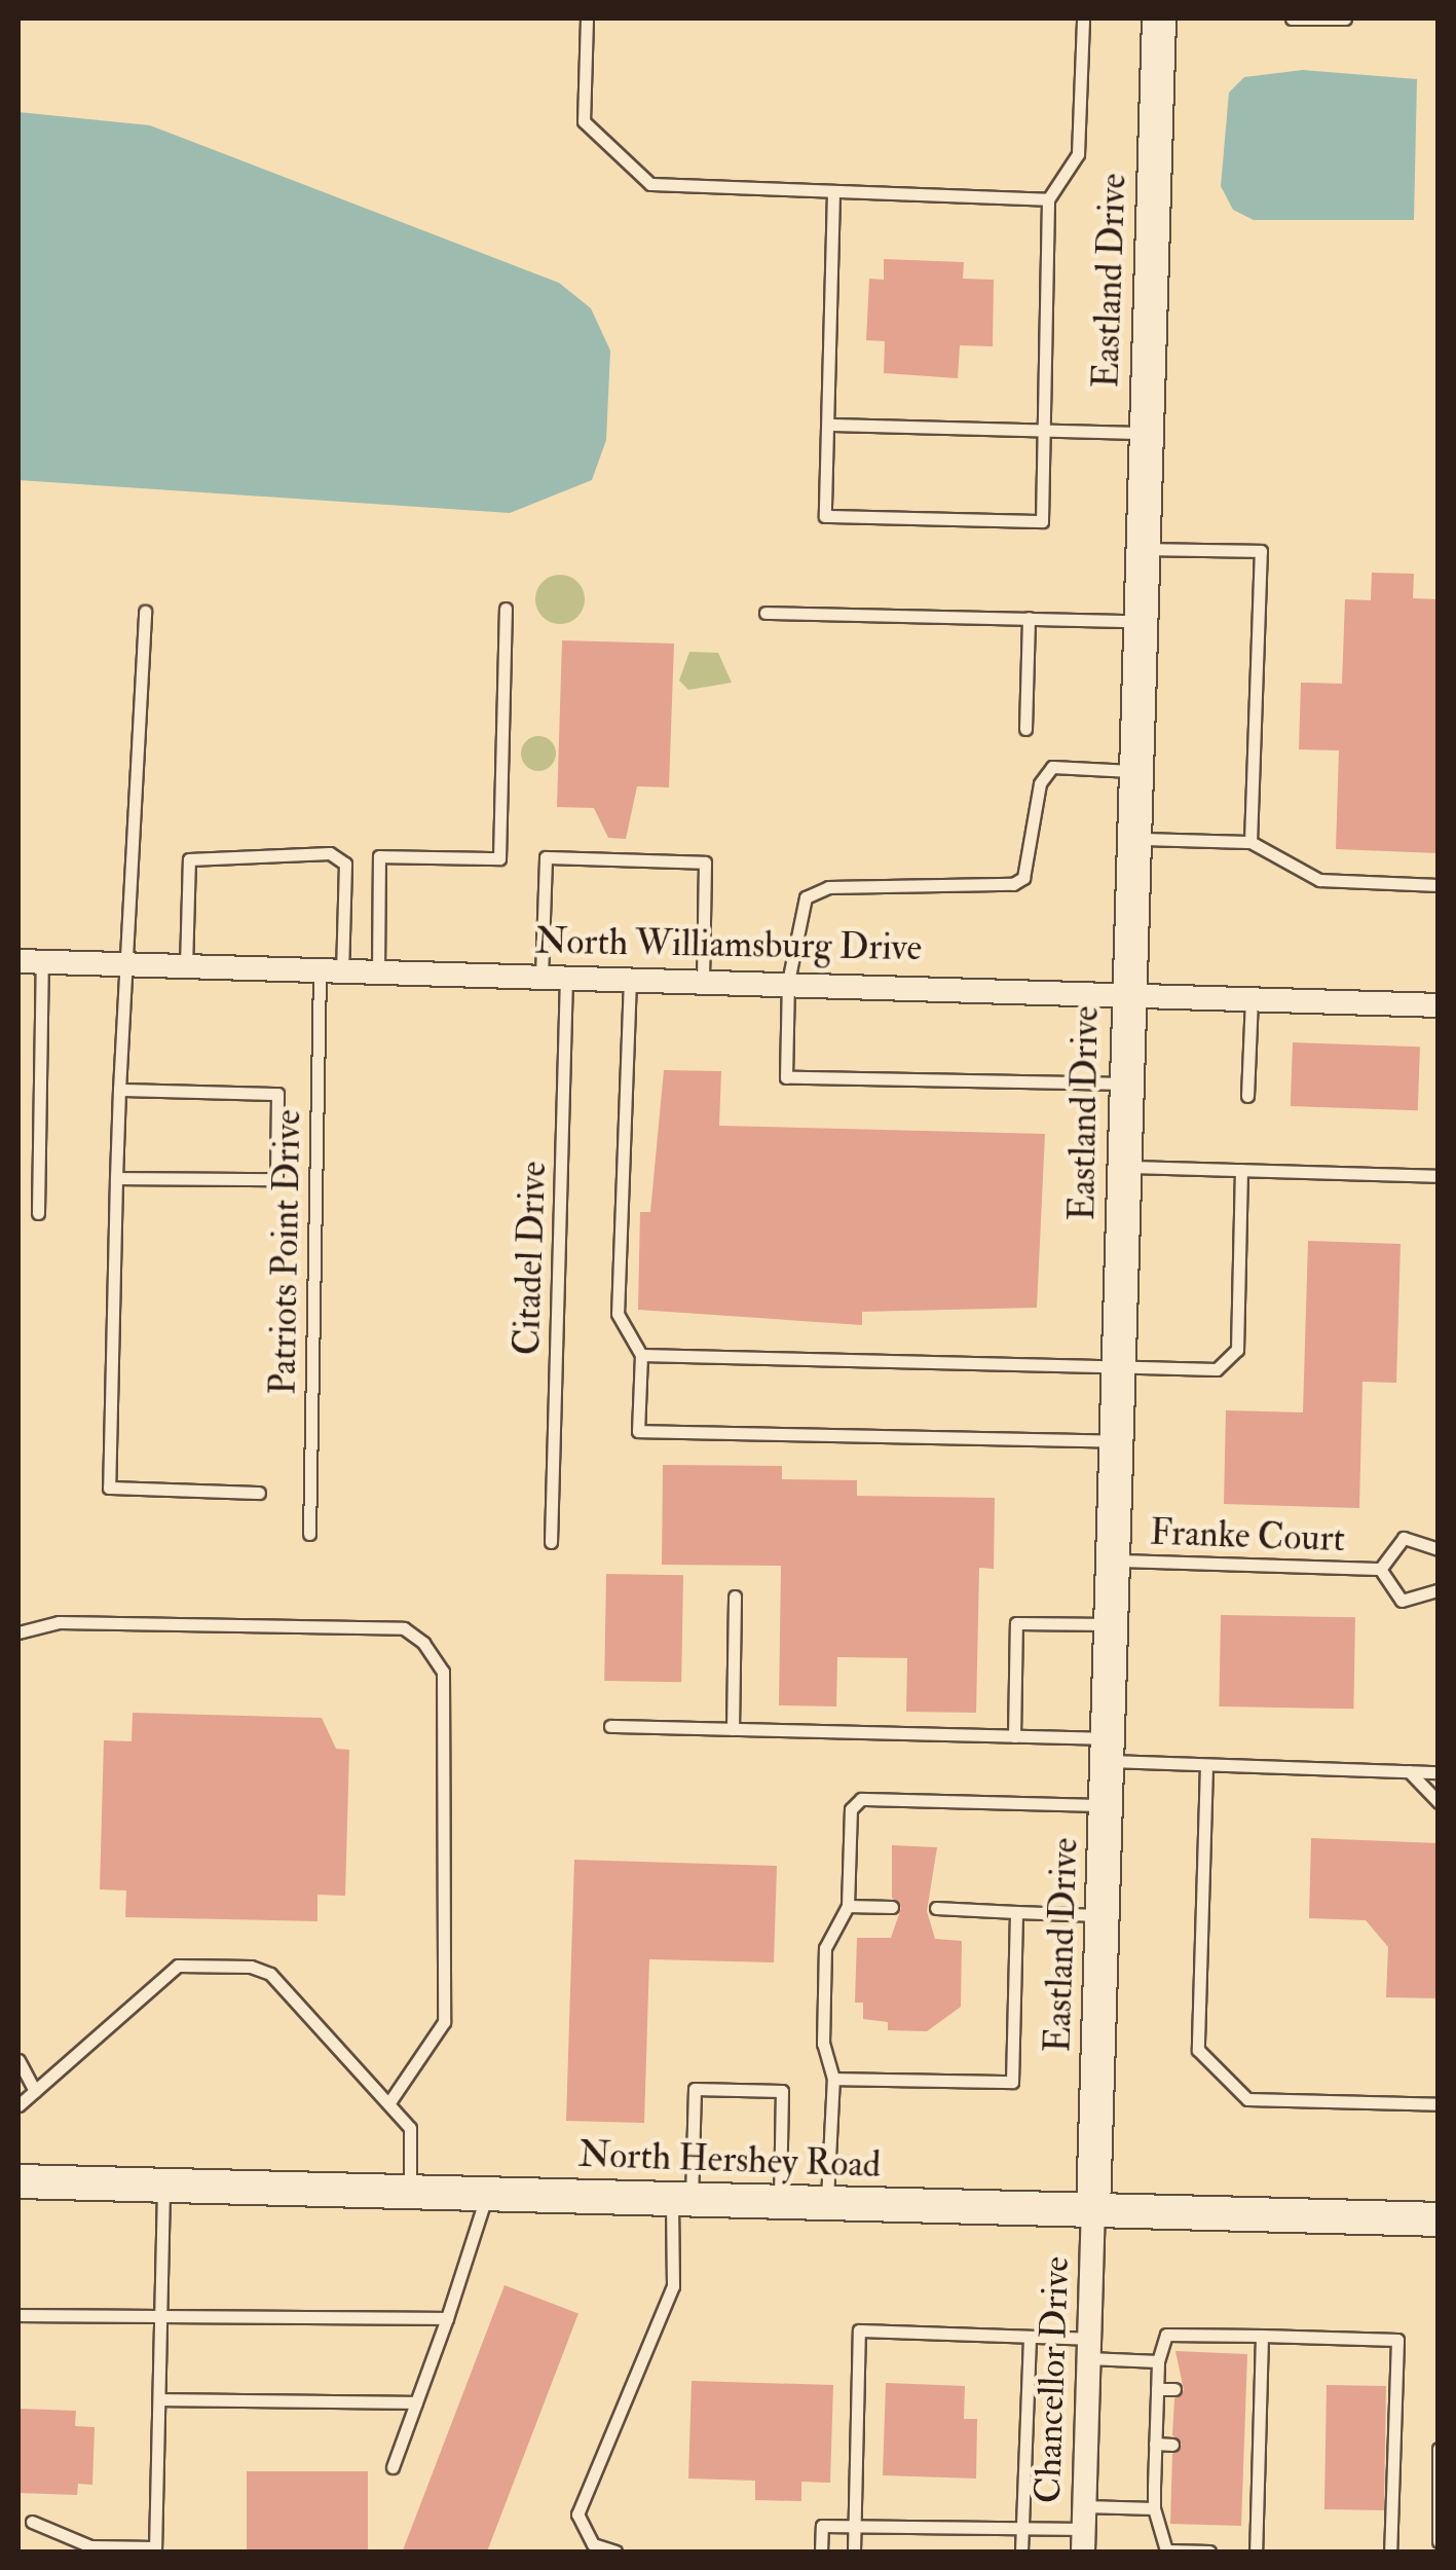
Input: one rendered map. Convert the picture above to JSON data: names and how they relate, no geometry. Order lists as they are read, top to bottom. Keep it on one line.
{"streets":{"main road":["Eastland Drive","North Hershey Road"],"street":["North Williamsburg Drive","Chancellor Drive"],"lane":["Patriots Point Drive","Citadel Drive","Franke Court"]},"crossings":[["Eastland Drive","North Williamsburg Drive"],["Eastland Drive","Franke Court"],["Eastland Drive","North Hershey Road"],["Eastland Drive","Chancellor Drive"],["North Williamsburg Drive","Patriots Point Drive"],["North Williamsburg Drive","Citadel Drive"],["North Hershey Road","Chancellor Drive"]]}
